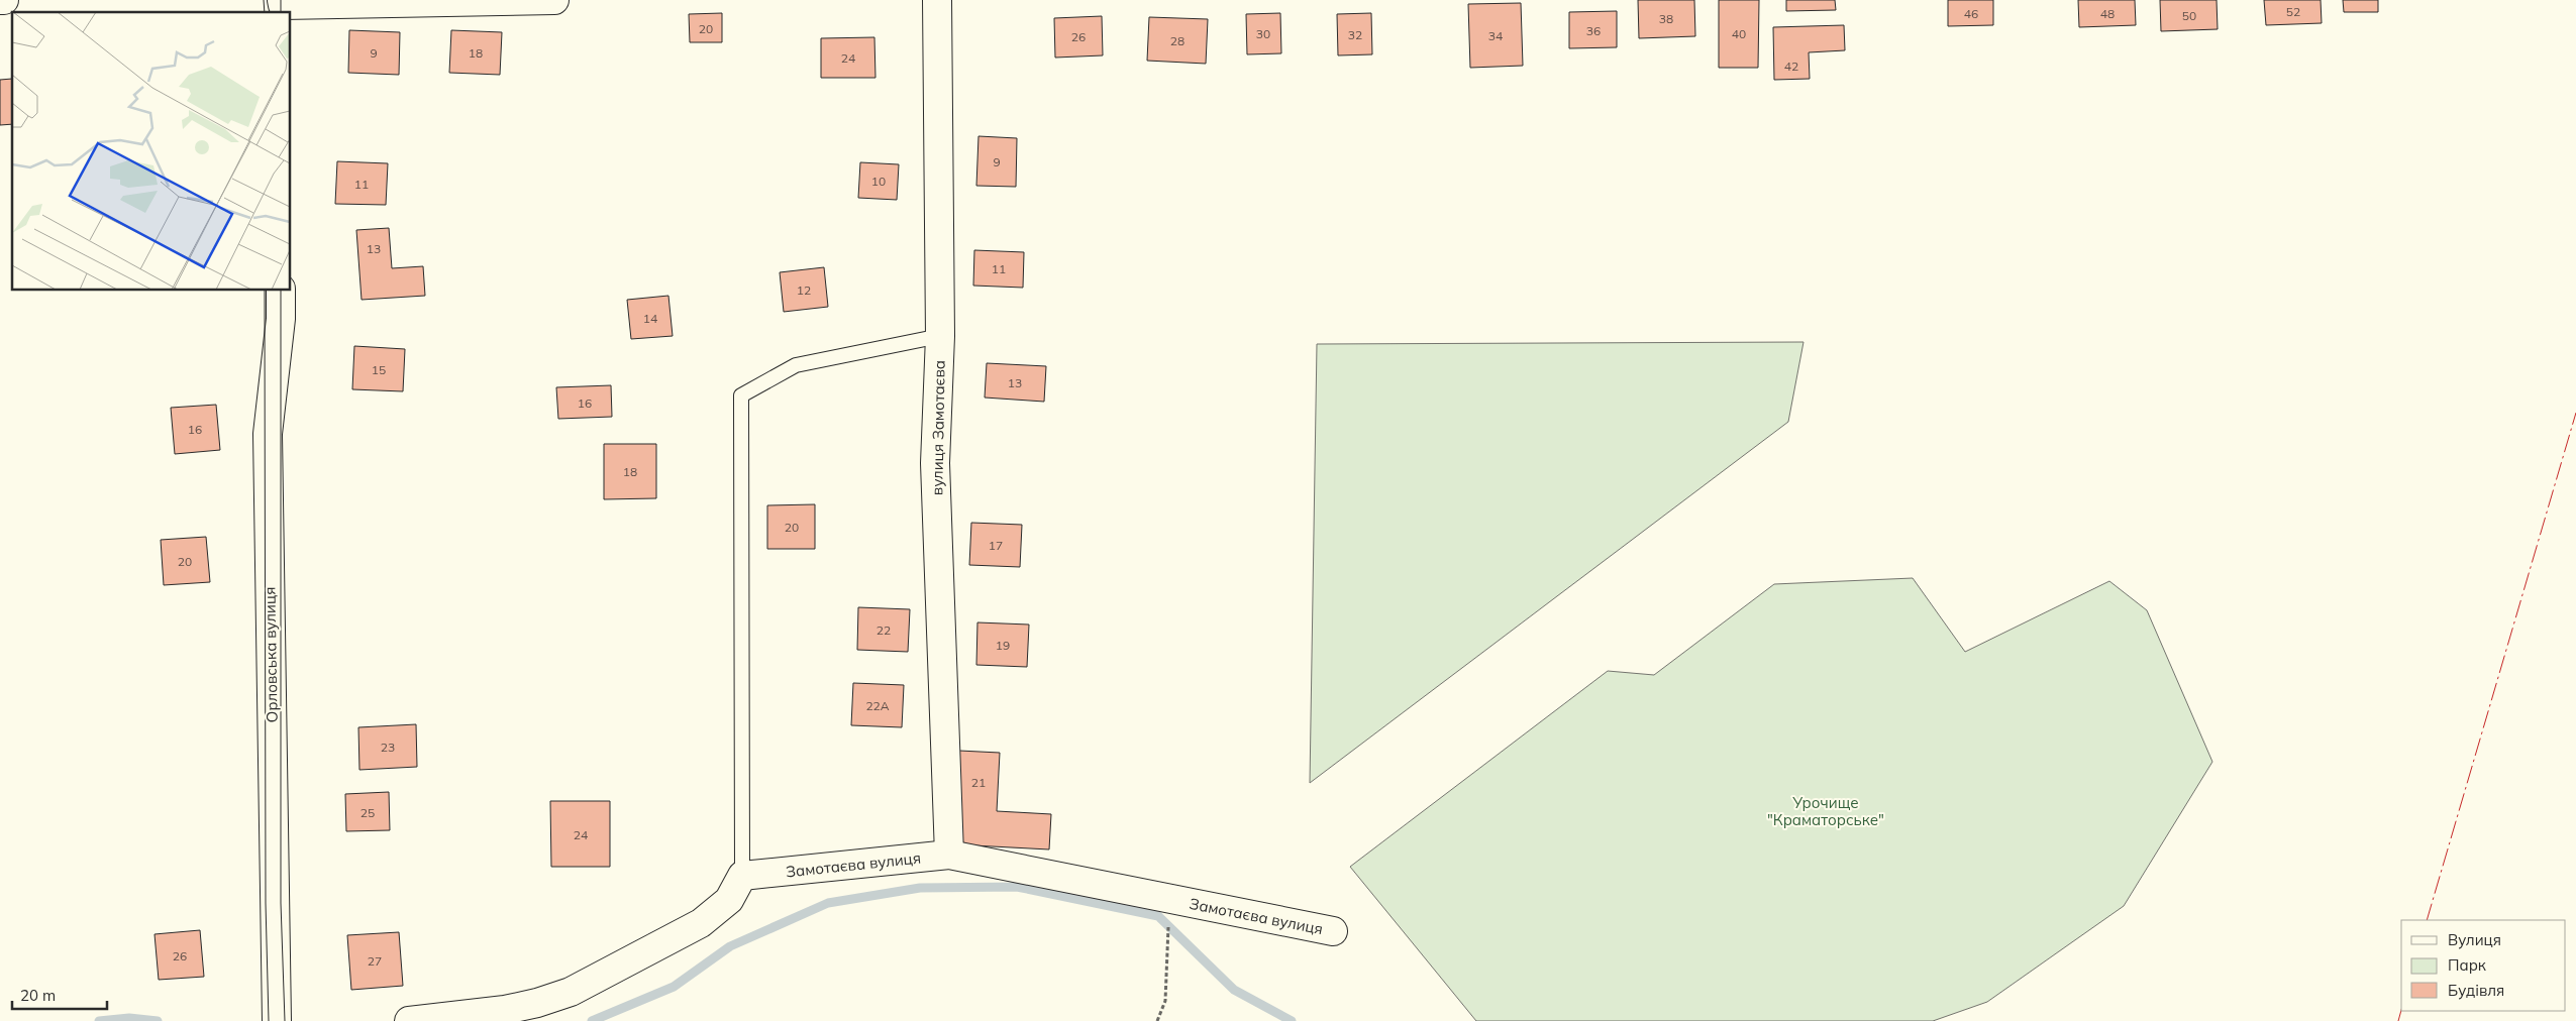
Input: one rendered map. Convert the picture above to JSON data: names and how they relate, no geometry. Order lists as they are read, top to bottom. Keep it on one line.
{"streets":{"street":["вулиця Замотаєва","Орловська вулиця","Замотаєва вулиця"]},"crossings":[["вулиця Замотаєва","Замотаєва вулиця"]],"parks":["Урочище \"Краматорське\""],"house_numbers":["52","46","48","50","38","20","36","30","40","32","34","26","28","9","18","24","42","9","10","11","13","11","12","14","15","13","16","16","18","20","17","20","22","19","22А","23","21","25","24","26","27"],"legend":["Вулиця","Парк","Будівля"],"scale_bar":"20 m"}
